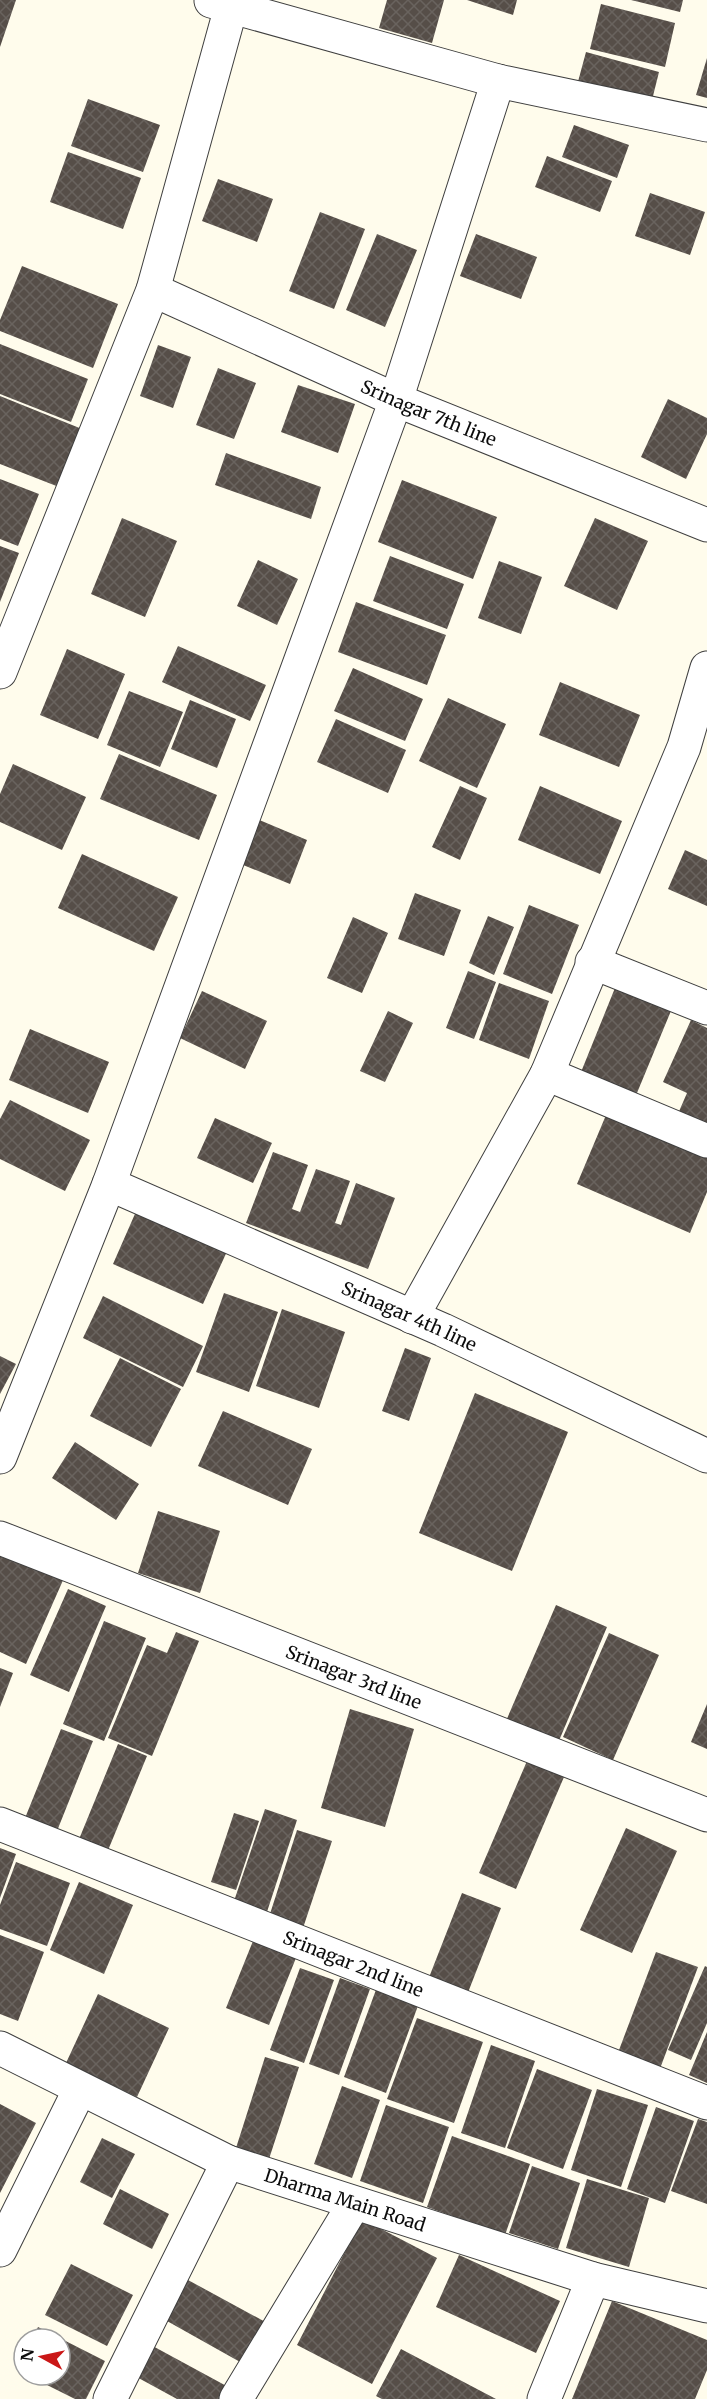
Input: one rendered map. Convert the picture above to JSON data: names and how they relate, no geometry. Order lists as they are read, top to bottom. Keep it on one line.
{"streets":{"street":["Srinagar 7th line","Srinagar 4th line","Srinagar 3rd line","Srinagar 2nd line","Dharma Main Road"]},"north":"left"}
